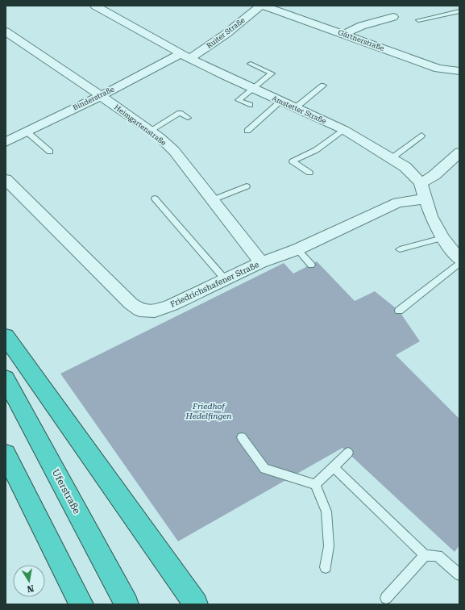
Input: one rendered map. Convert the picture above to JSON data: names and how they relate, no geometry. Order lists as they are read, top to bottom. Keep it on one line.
{"streets":{"highway":["Uferstraße"],"street":["Ruiter Straße","Gärtnerstraße","Binderstraße","Amstetter Straße","Heimgartenstraße","Friedrichshafener Straße"]},"crossings":[["Ruiter Straße","Binderstraße"],["Ruiter Straße","Amstetter Straße"],["Binderstraße","Amstetter Straße"],["Binderstraße","Heimgartenstraße"],["Amstetter Straße","Friedrichshafener Straße"],["Heimgartenstraße","Friedrichshafener Straße"]],"parks":["Friedhof Hedelfingen"],"north":"bottom"}
